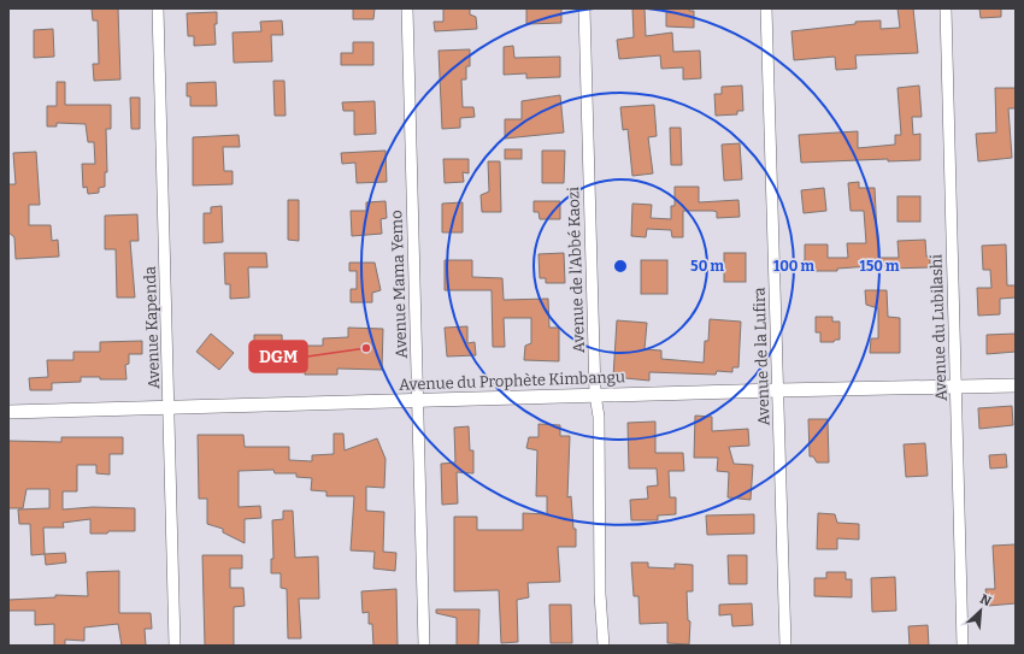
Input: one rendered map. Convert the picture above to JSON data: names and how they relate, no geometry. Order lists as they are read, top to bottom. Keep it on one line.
{"streets":{"street":["Avenue de l'Abbé Kaozi","Avenue Mama Yemo","Avenue Kapenda","Avenue du Lubilashi","Avenue de la Lufira","Avenue du Prophète Kimbangu"]},"crossings":[["Avenue de l'Abbé Kaozi","Avenue du Prophète Kimbangu"],["Avenue Mama Yemo","Avenue du Prophète Kimbangu"],["Avenue Kapenda","Avenue du Prophète Kimbangu"],["Avenue du Lubilashi","Avenue du Prophète Kimbangu"],["Avenue de la Lufira","Avenue du Prophète Kimbangu"]],"places":["DGM"],"north":"top right","rings":["50 m","100 m","150 m"]}
